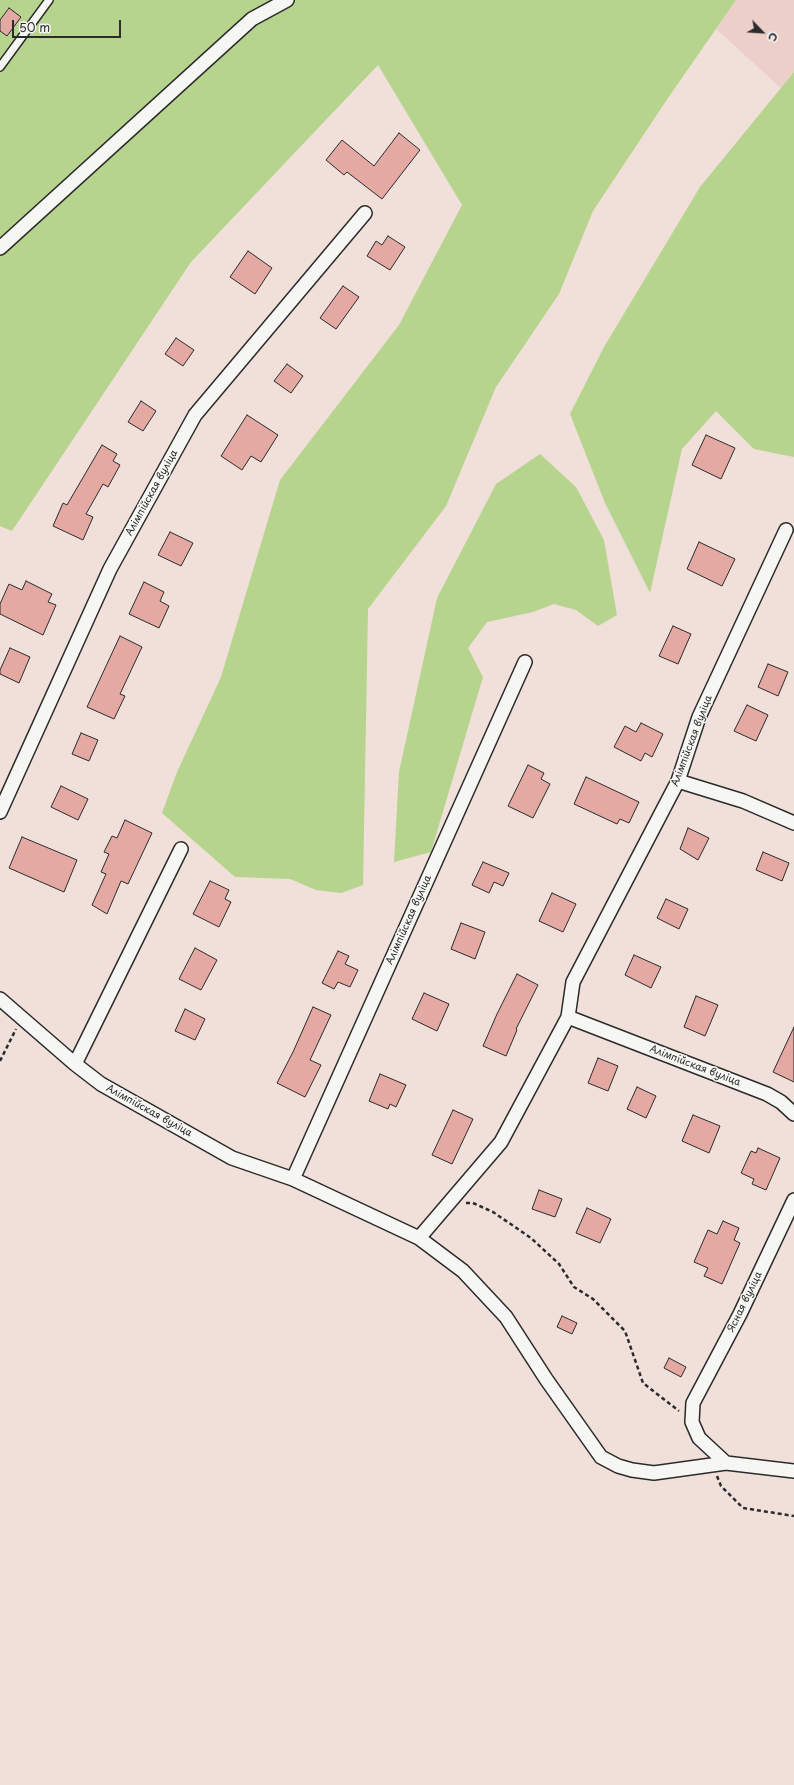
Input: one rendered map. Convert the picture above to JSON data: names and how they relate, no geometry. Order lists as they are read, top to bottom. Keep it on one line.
{"streets":{"street":["Алімпійская вуліца","Ясная вуліца"]},"scale_bar":"50 m","north":"bottom right"}
